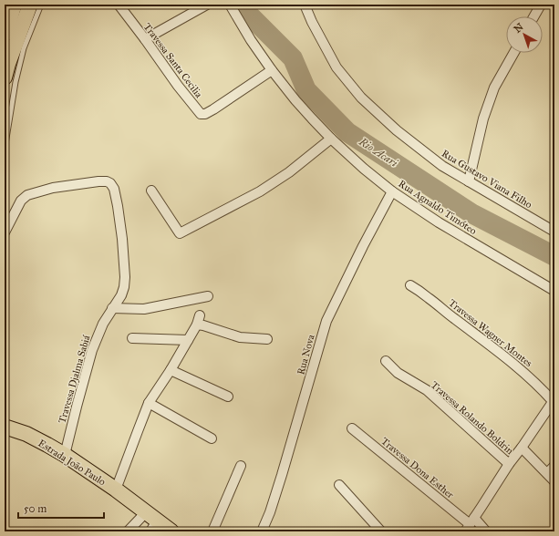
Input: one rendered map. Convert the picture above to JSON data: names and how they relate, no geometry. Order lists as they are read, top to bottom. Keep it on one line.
{"streets":{"main road":["Estrada João Paulo"],"street":["Travessa Santa Cecilia","Rua Gustavo Viana Filho","Rua Agnaldo Timóteo","Travessa Wagner Montes","Rua Nova","Travessa Djalma Sabiá","Travessa Rolando Boldrin","Travessa Dona Esther"]},"crossings":[["Travessa Santa Cecilia","Rua Agnaldo Timóteo"],["Rua Agnaldo Timóteo","Rua Nova"],["Travessa Djalma Sabiá","Estrada João Paulo"]],"water":["Rio Acari"],"scale_bar":"50 m","north":"top left"}
